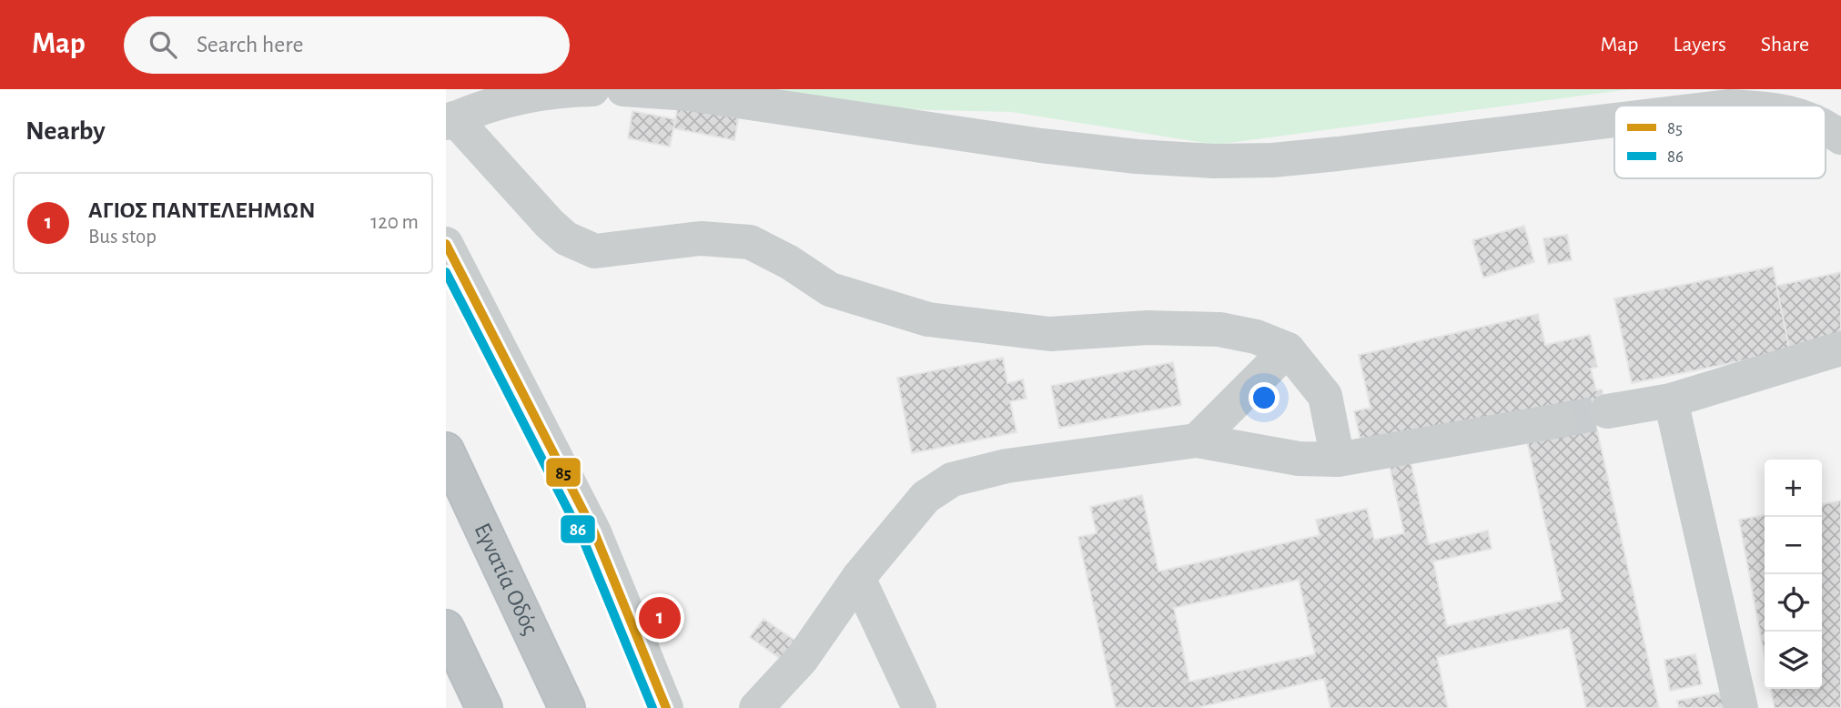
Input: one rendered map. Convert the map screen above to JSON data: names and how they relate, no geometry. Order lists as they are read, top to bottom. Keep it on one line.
{"streets":{"highway":["Εγνατία Οδός"]},"lines":["transit line 85","transit line 86"],"legend":["85","86"],"page":{"header":"Map","search":"Search here","nav":["Map","Layers","Share"],"heading":"Nearby","list":[{"mark":"1","name":"ΑΓΙΟΣ ΠΑΝΤΕΛΕΗΜΩΝ","note":"Bus stop","value":"120 m"}],"map_buttons":["+","−"],"pins":"1"}}
